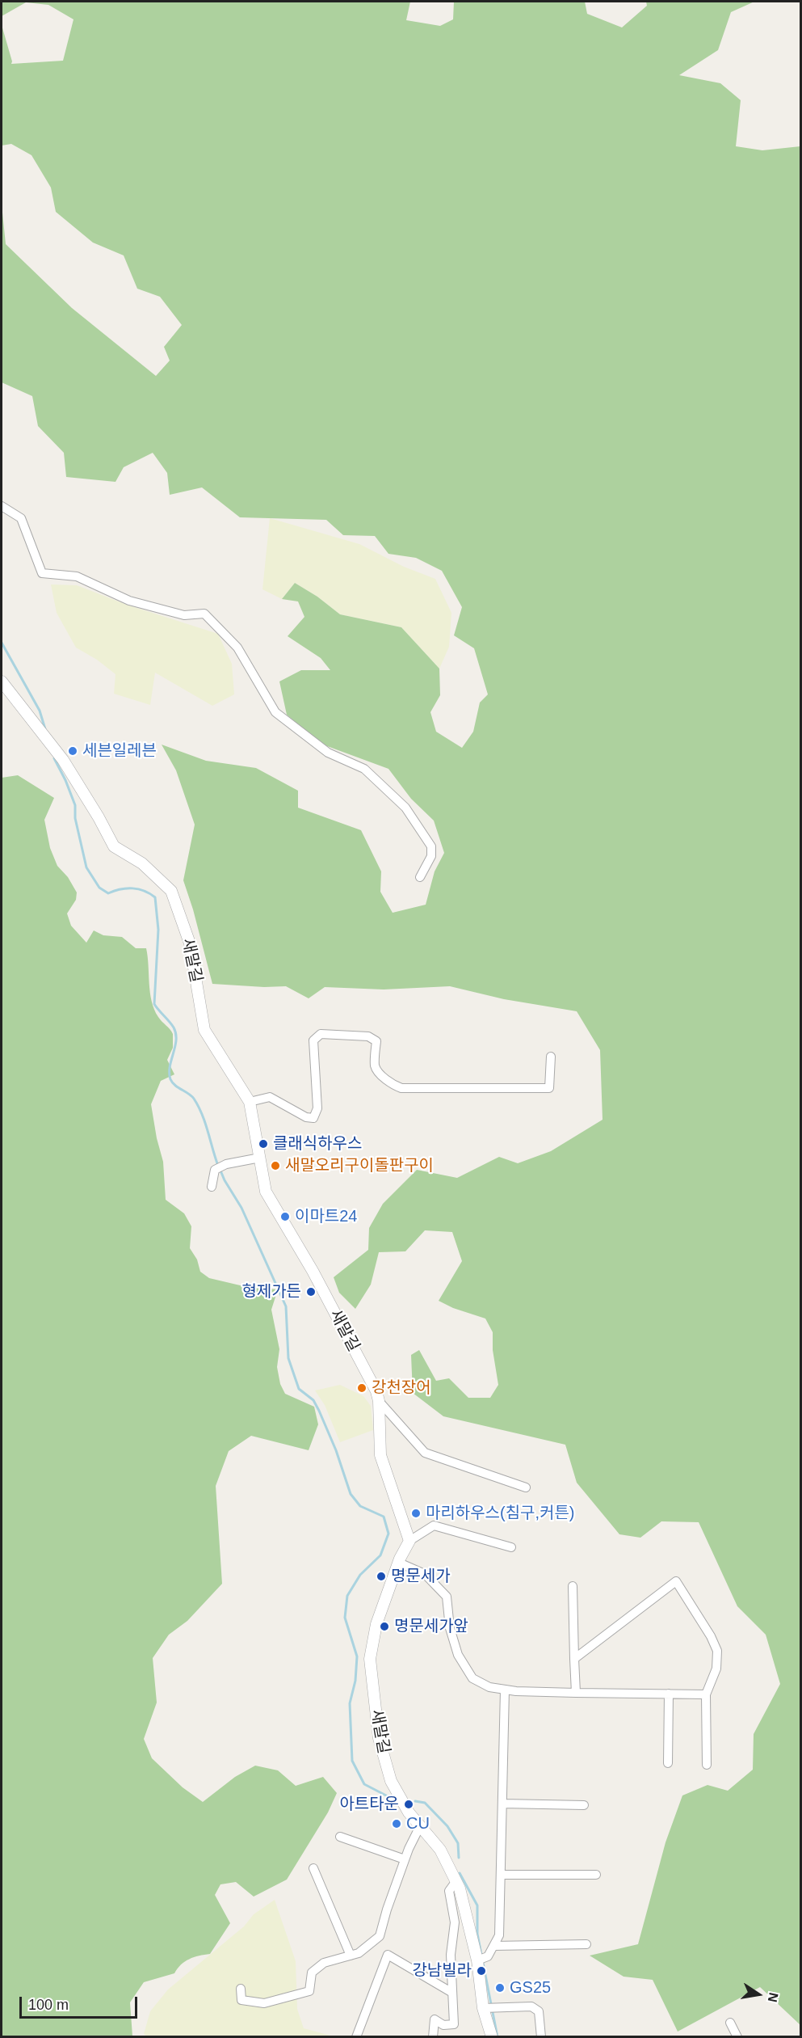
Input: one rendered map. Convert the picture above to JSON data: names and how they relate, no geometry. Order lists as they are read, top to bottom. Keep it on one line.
{"streets":{"street":["새말길"]},"places":["세븐일레븐","클래식하우스","새말오리구이돌판구이","이마트24","형제가든","강천장어","마리하우스(침구,커튼)","명문세가","명문세가앞","아트타운","CU","강남빌라","GS25"],"scale_bar":"100 m","north":"right"}
